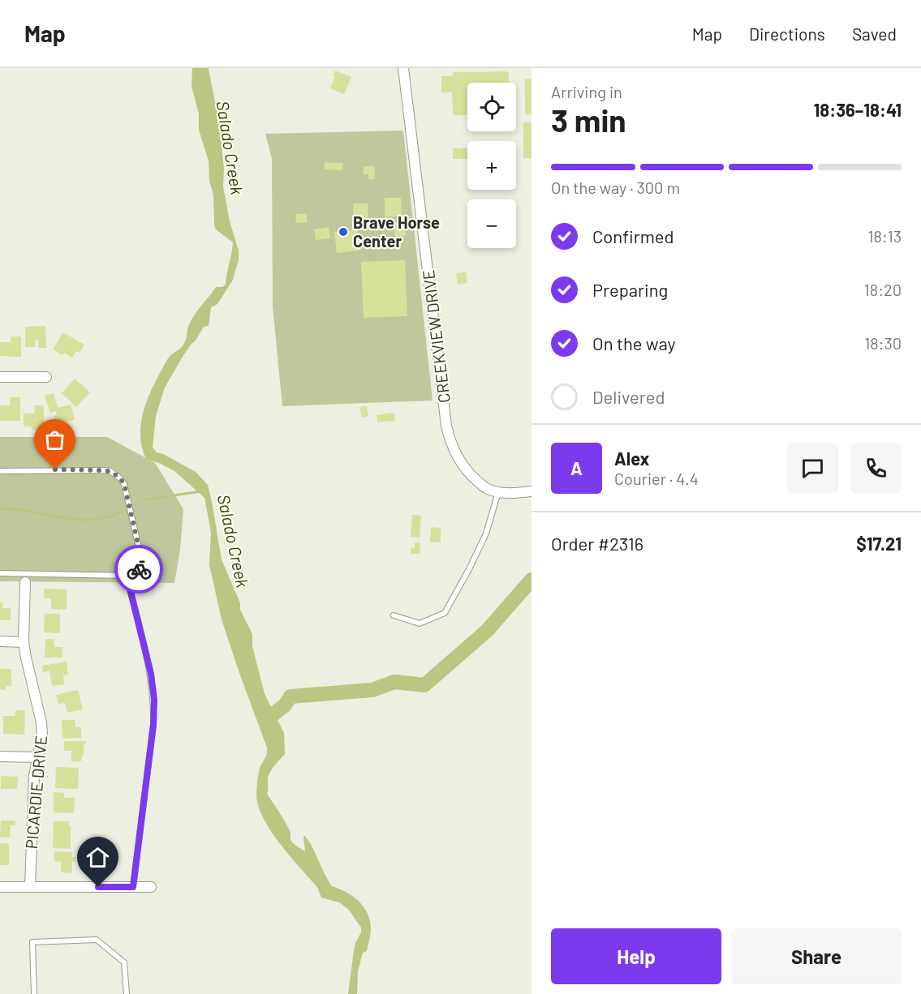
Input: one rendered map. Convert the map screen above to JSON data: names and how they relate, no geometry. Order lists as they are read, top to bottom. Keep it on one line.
{"streets":{"street":["CREEKVIEW DRIVE","PICARDIE DRIVE"]},"water":["Salado Creek"],"places":["Brave Horse Center"],"page":{"header":"Map","nav":["Map","Directions","Saved"],"heading":["3 min","Arriving in","18:36–18:41"],"panel":["Alex","Courier · 4.4","Order #2316","$17.21"],"map_buttons":["+","−"],"bar":"On the way · 300 m","list":[["Confirmed","18:13"],["Preparing","18:20"],["On the way","18:30"],"Delivered"],"round":"A","buttons":["Help","Share"]}}
